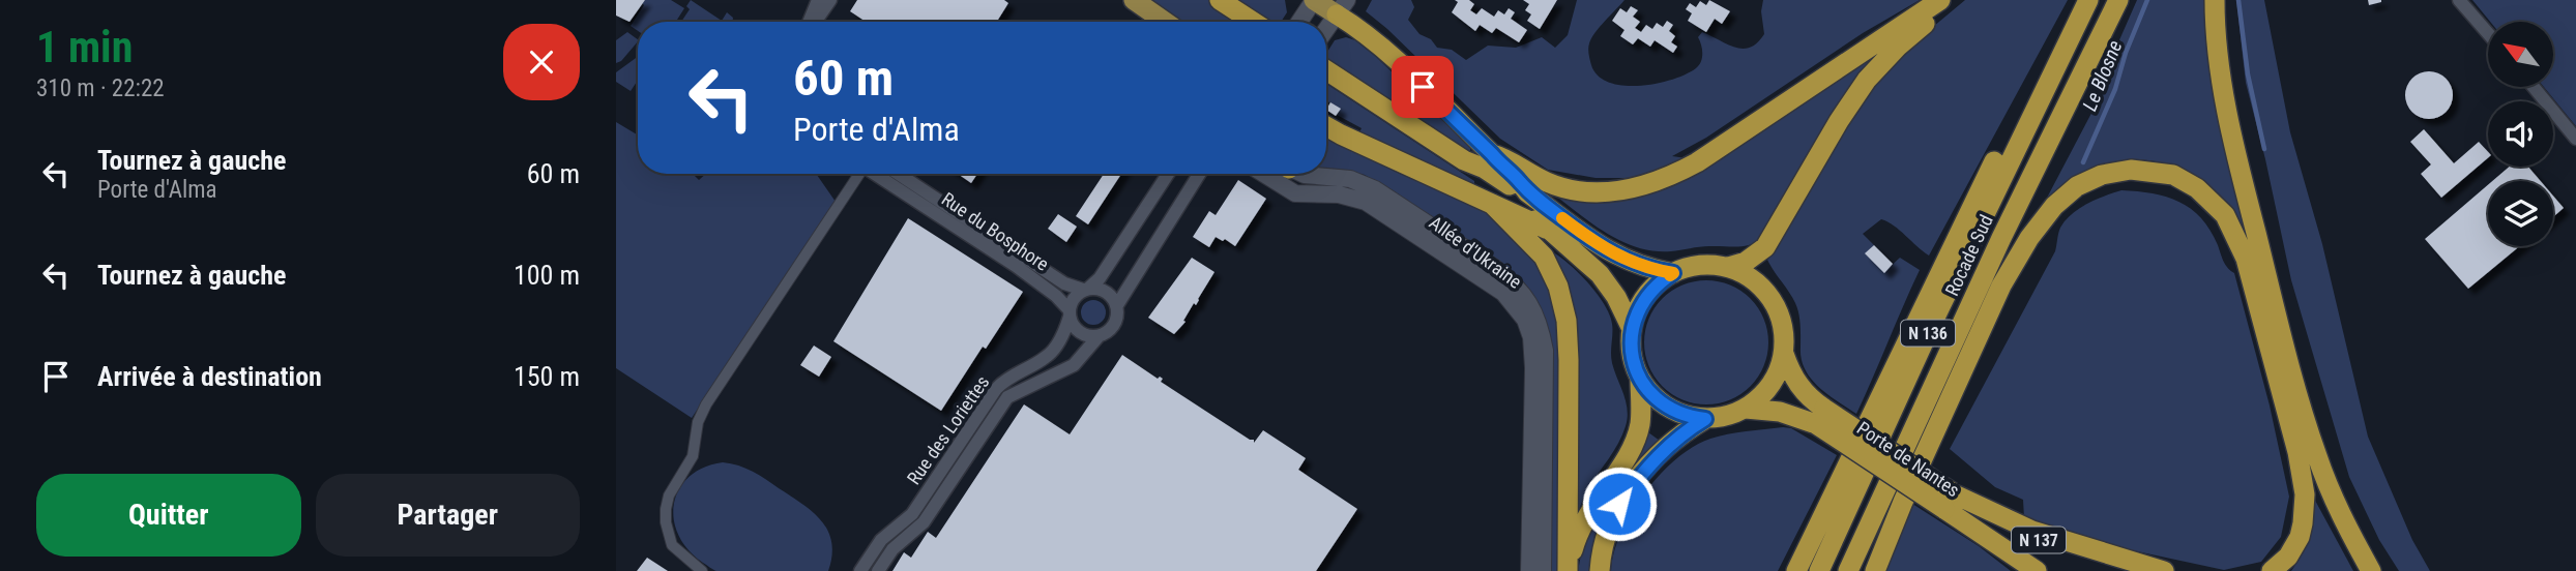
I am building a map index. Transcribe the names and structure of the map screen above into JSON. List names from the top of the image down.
{
  "streets": {
    "highway": [
      "Rocade Sud",
      "N 136",
      "Porte de Nantes",
      "N 137"
    ],
    "street": ["Rue du Bosphore", "Allée d'Ukraine", "Rue des Loriettes"]
  },
  "crossings": [
    ["Rue du Bosphore", "Rue des Loriettes"],
    ["Porte de Nantes", "N 137"]
  ],
  "water": ["Le Blosne"],
  "north": "top left",
  "page": {
    "heading": ["1 min", "310 m · 22:22"],
    "turn": ["60 m", "Porte d'Alma"],
    "list": [
      {
        "name": "Tournez à gauche",
        "note": "Porte d'Alma",
        "value": "60 m"
      },
      {
        "name": "Tournez à gauche",
        "value": "100 m"
      },
      {
        "name": "Arrivée à destination",
        "value": "150 m"
      }
    ],
    "buttons": ["Quitter", "Partager"]
  }
}
